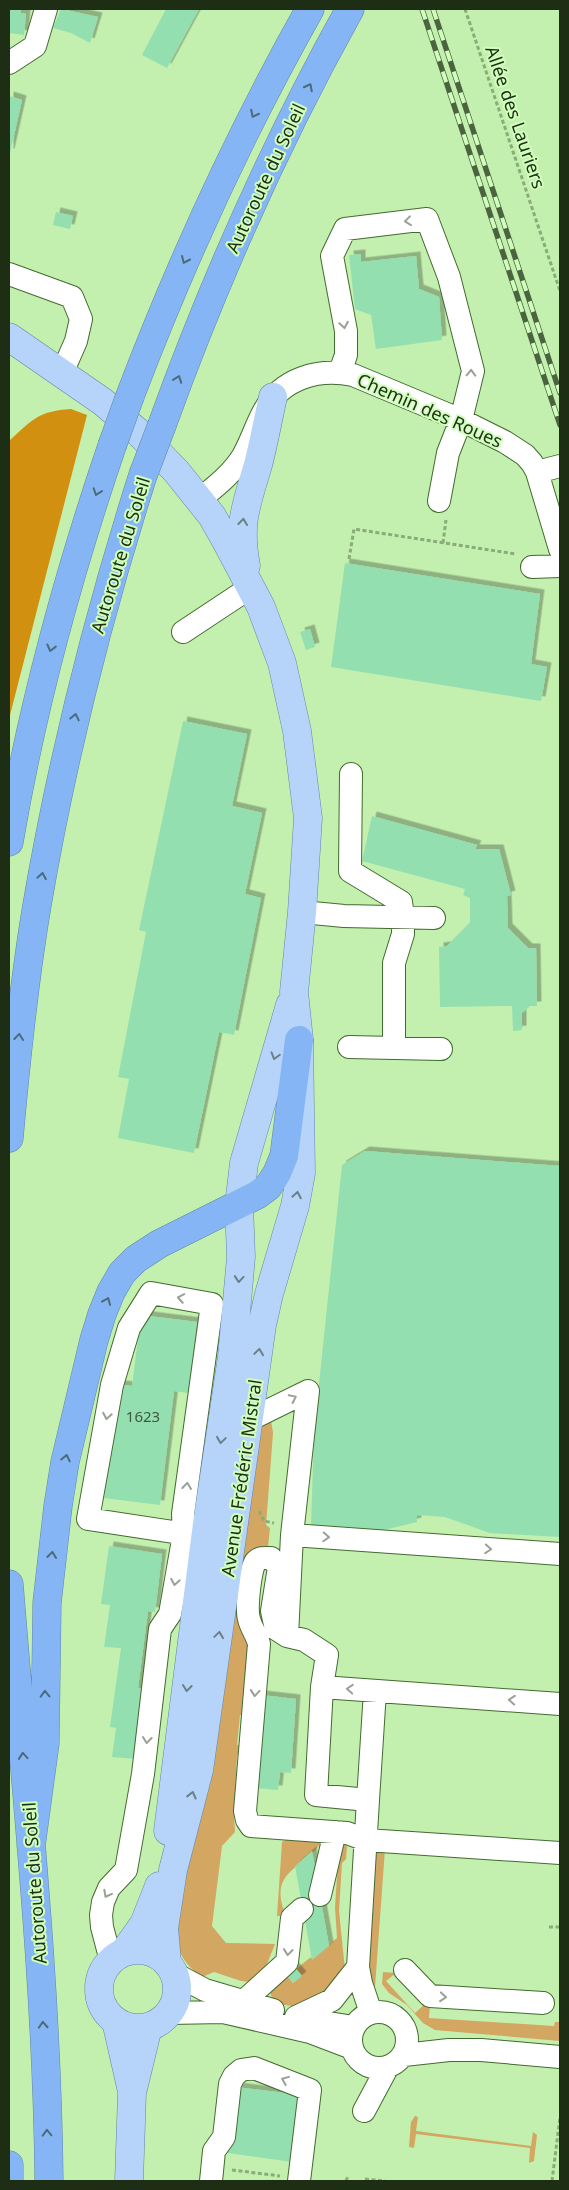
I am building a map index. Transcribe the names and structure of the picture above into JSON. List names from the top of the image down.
{
  "streets": {
    "highway": ["Autoroute du Soleil"],
    "main road": ["Avenue Frédéric Mistral"],
    "street": ["Chemin des Roues"],
    "path": ["Allée des Lauriers"]
  },
  "crossings": [
    ["Chemin des Roues", "Avenue Frédéric Mistral"]
  ],
  "house_numbers": ["1623"]
}
